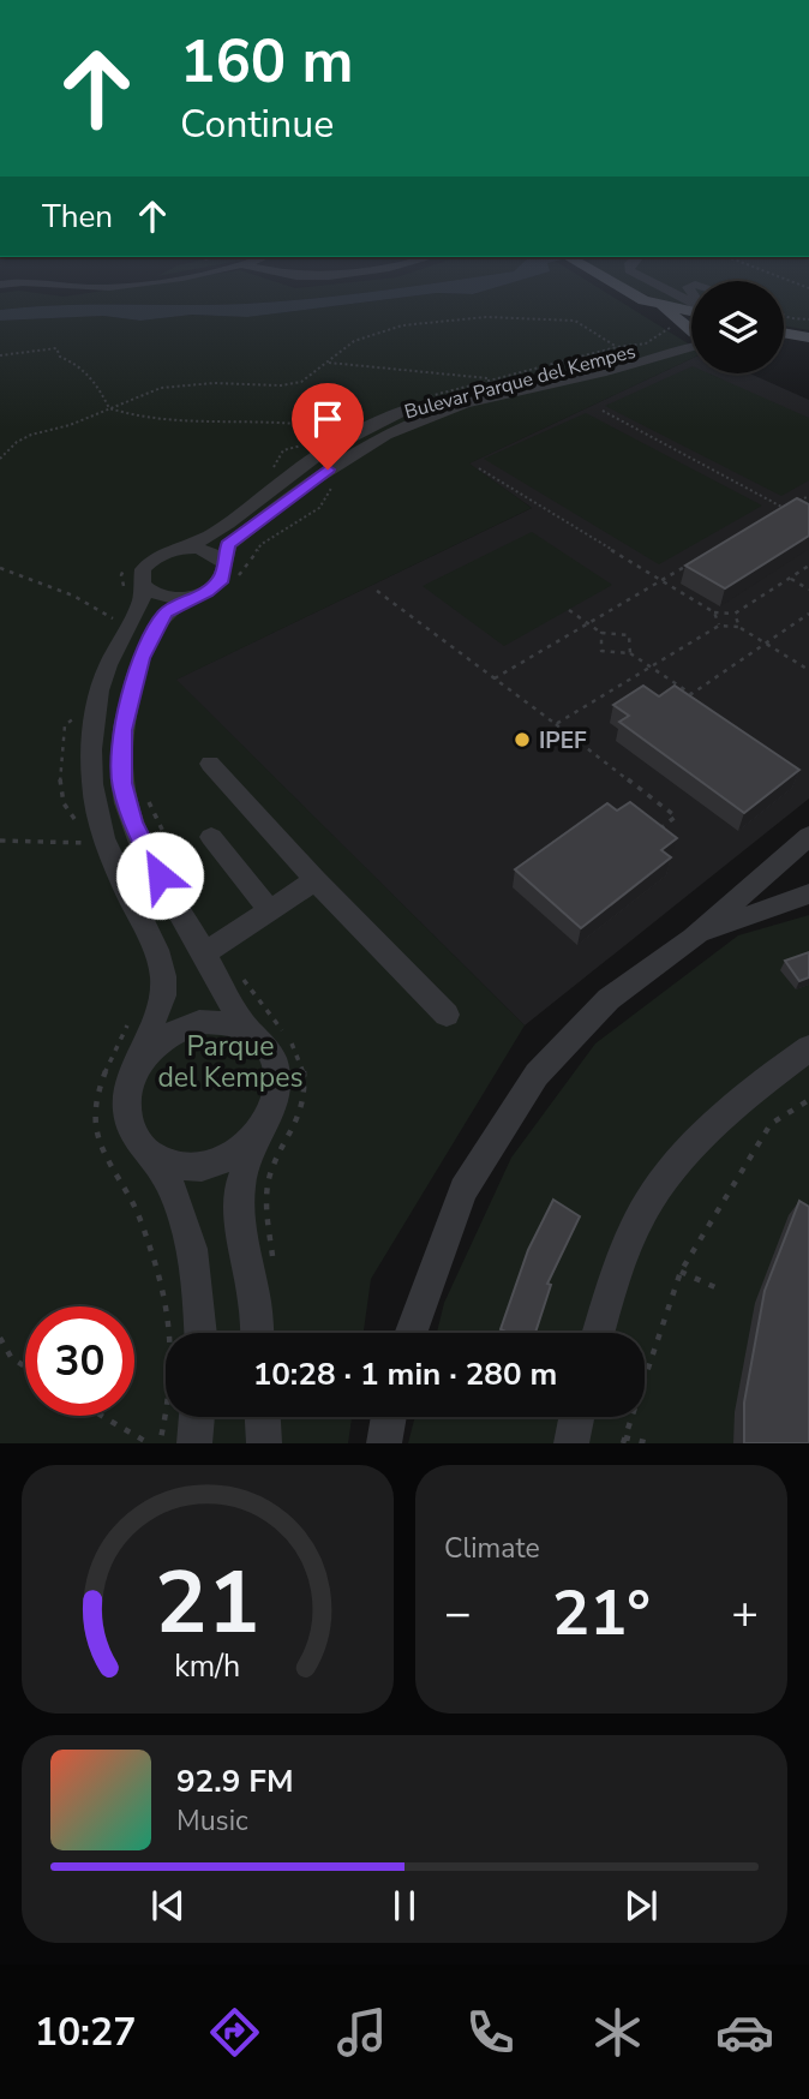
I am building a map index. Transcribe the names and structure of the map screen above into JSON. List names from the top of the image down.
{
  "streets": {
    "street": ["Bulevar Parque del Kempes"]
  },
  "parks": ["Parque del Kempes"],
  "places": ["IPEF"],
  "page": {
    "turn": ["160 m", "Continue"],
    "then": "Then",
    "limit": "30",
    "trip": "10:28 · 1 min · 280 m",
    "tile": "Climate",
    "heat": ["−", "21°", "+"],
    "song": ["92.9 FM", "Music"],
    "tabs": "10:27",
    "gauge": ["21", "km/h"]
  }
}
